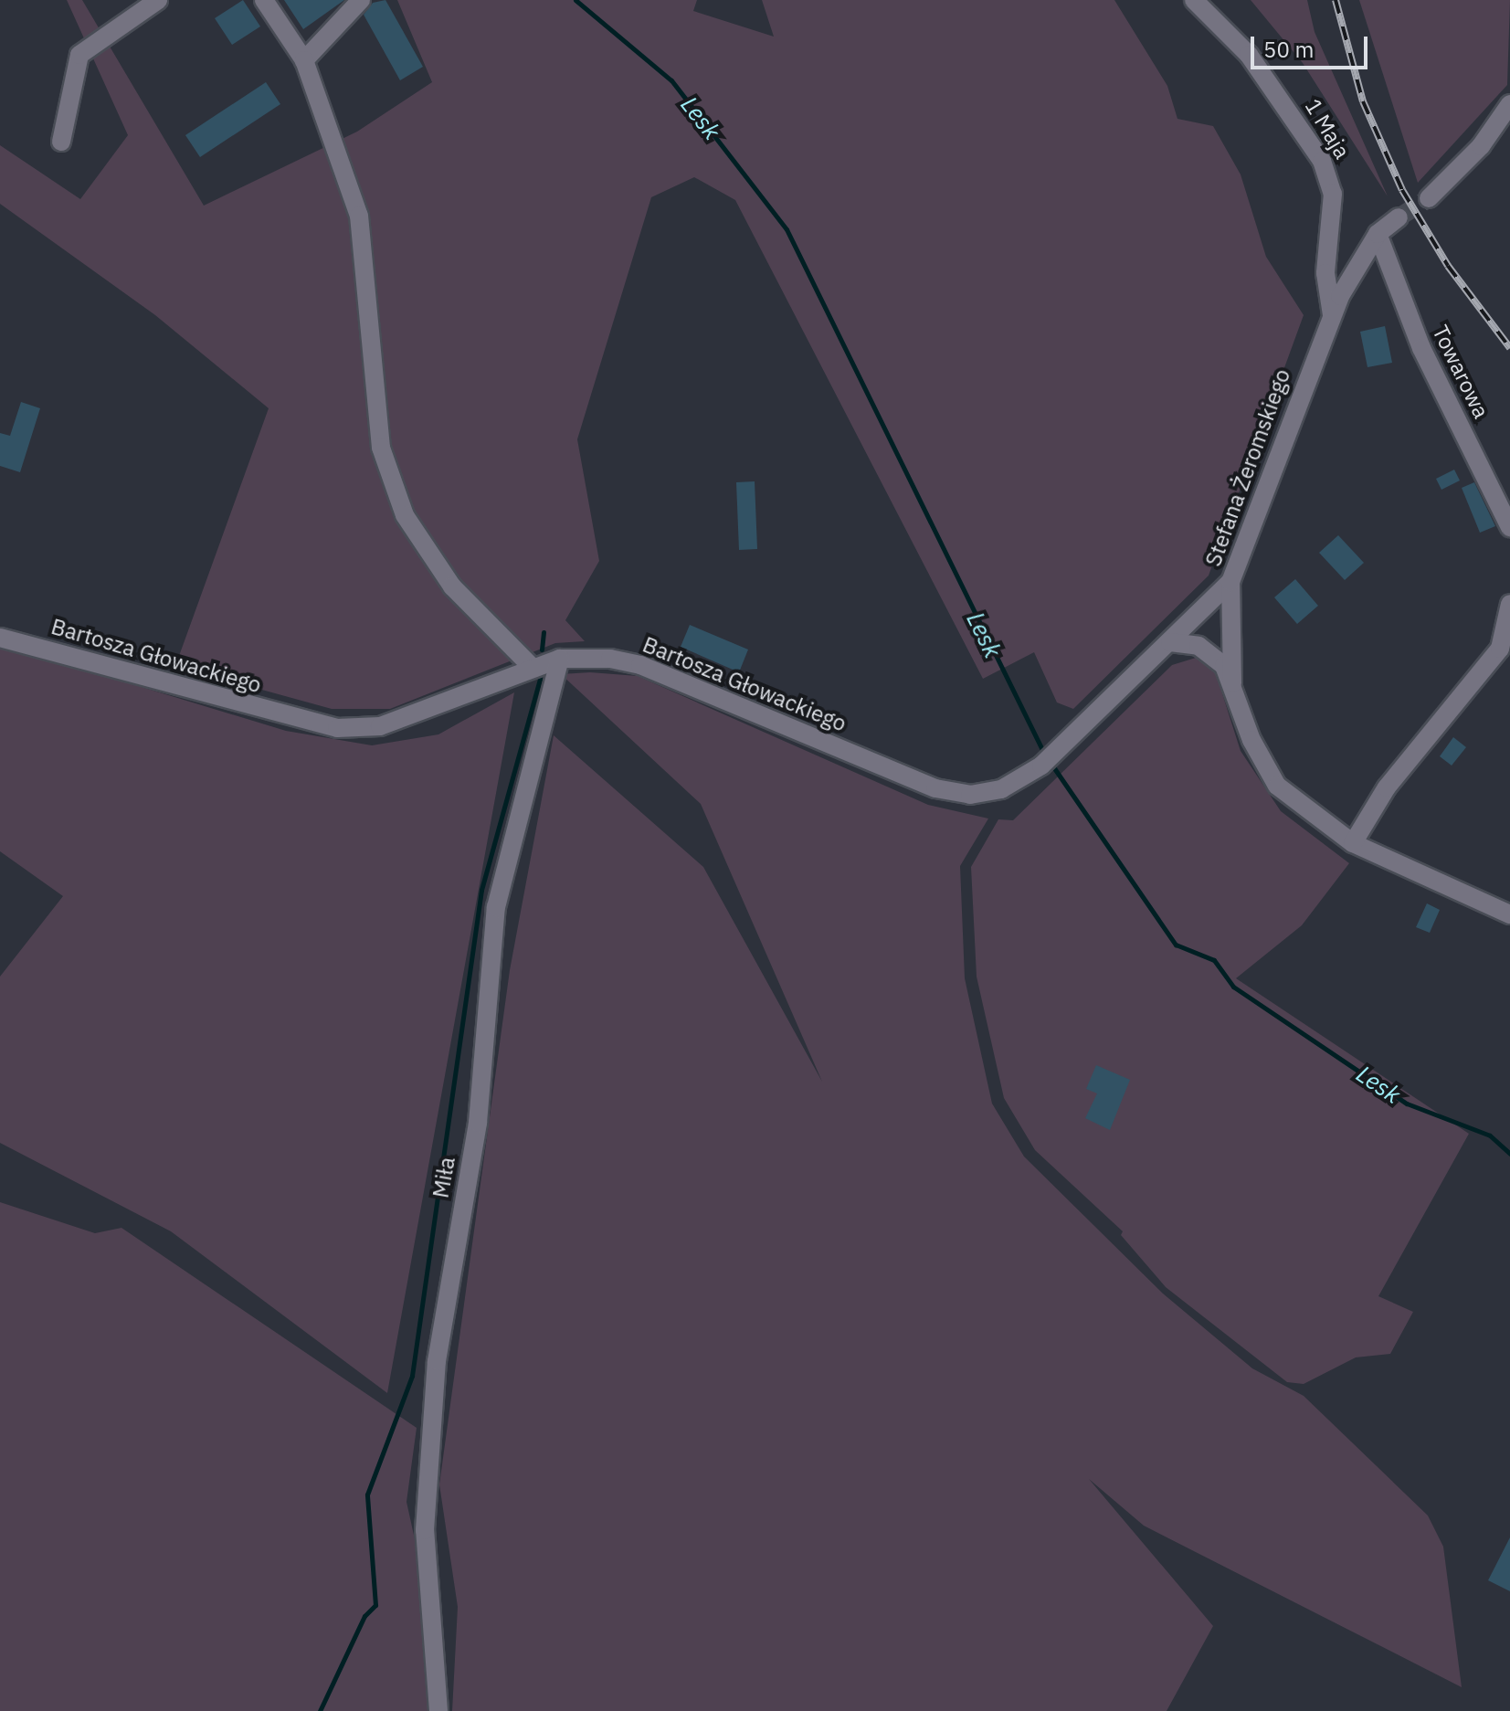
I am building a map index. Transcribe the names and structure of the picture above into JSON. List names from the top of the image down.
{
  "streets": {
    "street": [
      "1 Maja",
      "Towarowa",
      "Stefana Żeromskiego",
      "Bartosza Głowackiego",
      "Miła"
    ]
  },
  "crossings": [
    ["1 Maja", "Stefana Żeromskiego"],
    ["Towarowa", "Stefana Żeromskiego"],
    ["Stefana Żeromskiego", "Bartosza Głowackiego"],
    ["Bartosza Głowackiego", "Miła"]
  ],
  "water": ["Lesk"],
  "scale_bar": "50 m"
}
